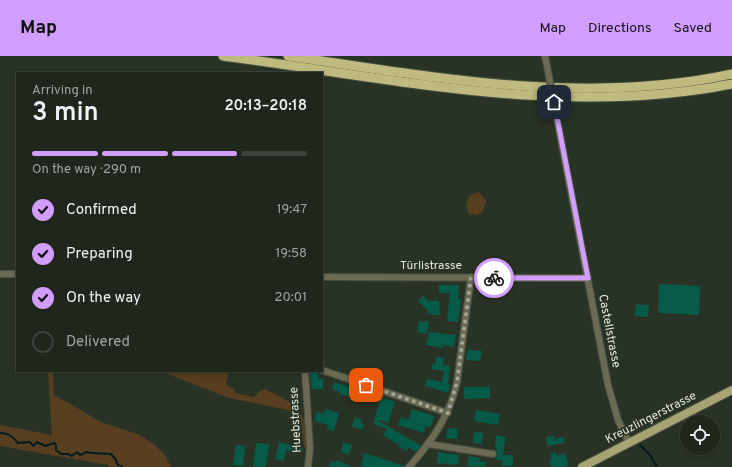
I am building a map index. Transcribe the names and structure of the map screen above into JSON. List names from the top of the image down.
{
  "streets": {
    "main road": ["Kreuzlingerstrasse"],
    "street": ["Türlistrasse", "Castellstrasse", "Huebstrasse"]
  },
  "crossings": [
    ["Türlistrasse", "Castellstrasse"],
    ["Castellstrasse", "Kreuzlingerstrasse"]
  ],
  "page": {
    "header": "Map",
    "nav": ["Map", "Directions", "Saved"],
    "heading": ["3 min", "Arriving in", "20:13–20:18"],
    "bar": "On the way · 290 m",
    "list": [
      ["Confirmed", "19:47"],
      ["Preparing", "19:58"],
      ["On the way", "20:01"],
      "Delivered"
    ]
  }
}
